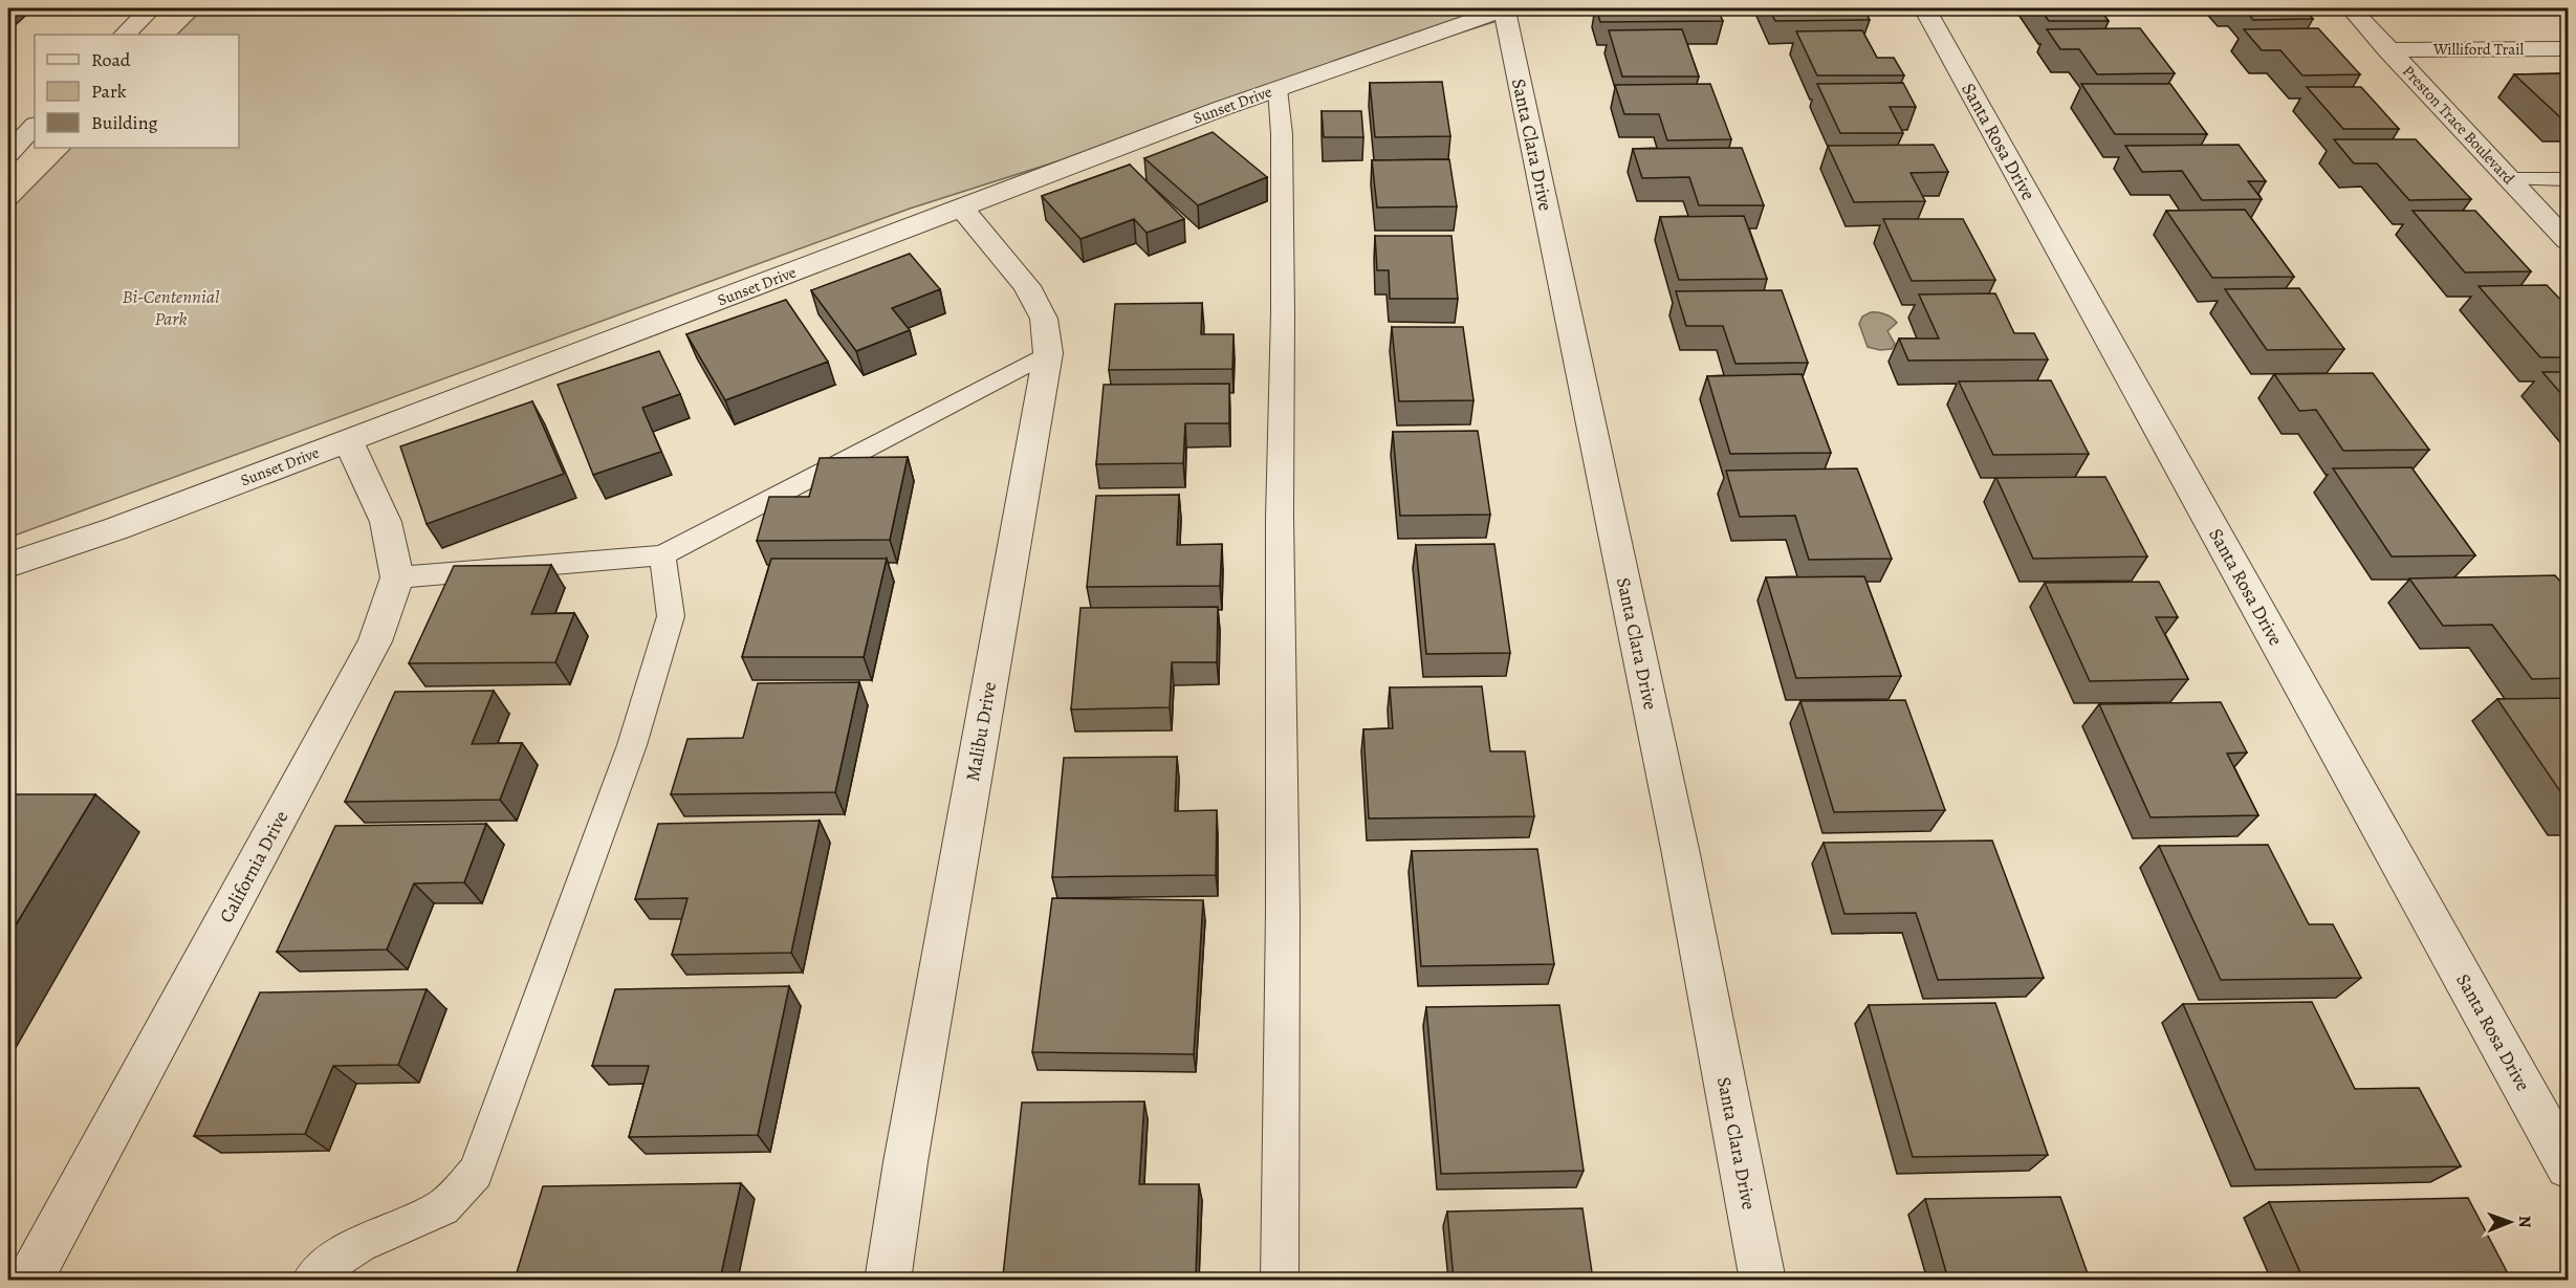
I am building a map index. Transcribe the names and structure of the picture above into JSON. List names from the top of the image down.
{
  "streets": {
    "street": [
      "Williford Trail",
      "Sunset Drive",
      "Preston Trace Boulevard",
      "Santa Rosa Drive",
      "Santa Clara Drive",
      "Malibu Drive",
      "California Drive"
    ]
  },
  "crossings": [
    ["Williford Trail", "Preston Trace Boulevard"],
    ["Sunset Drive", "Santa Clara Drive"],
    ["Sunset Drive", "Malibu Drive"]
  ],
  "parks": ["Bi-Centennial Park"],
  "legend": ["Road", "Park", "Building"],
  "north": "right"
}
